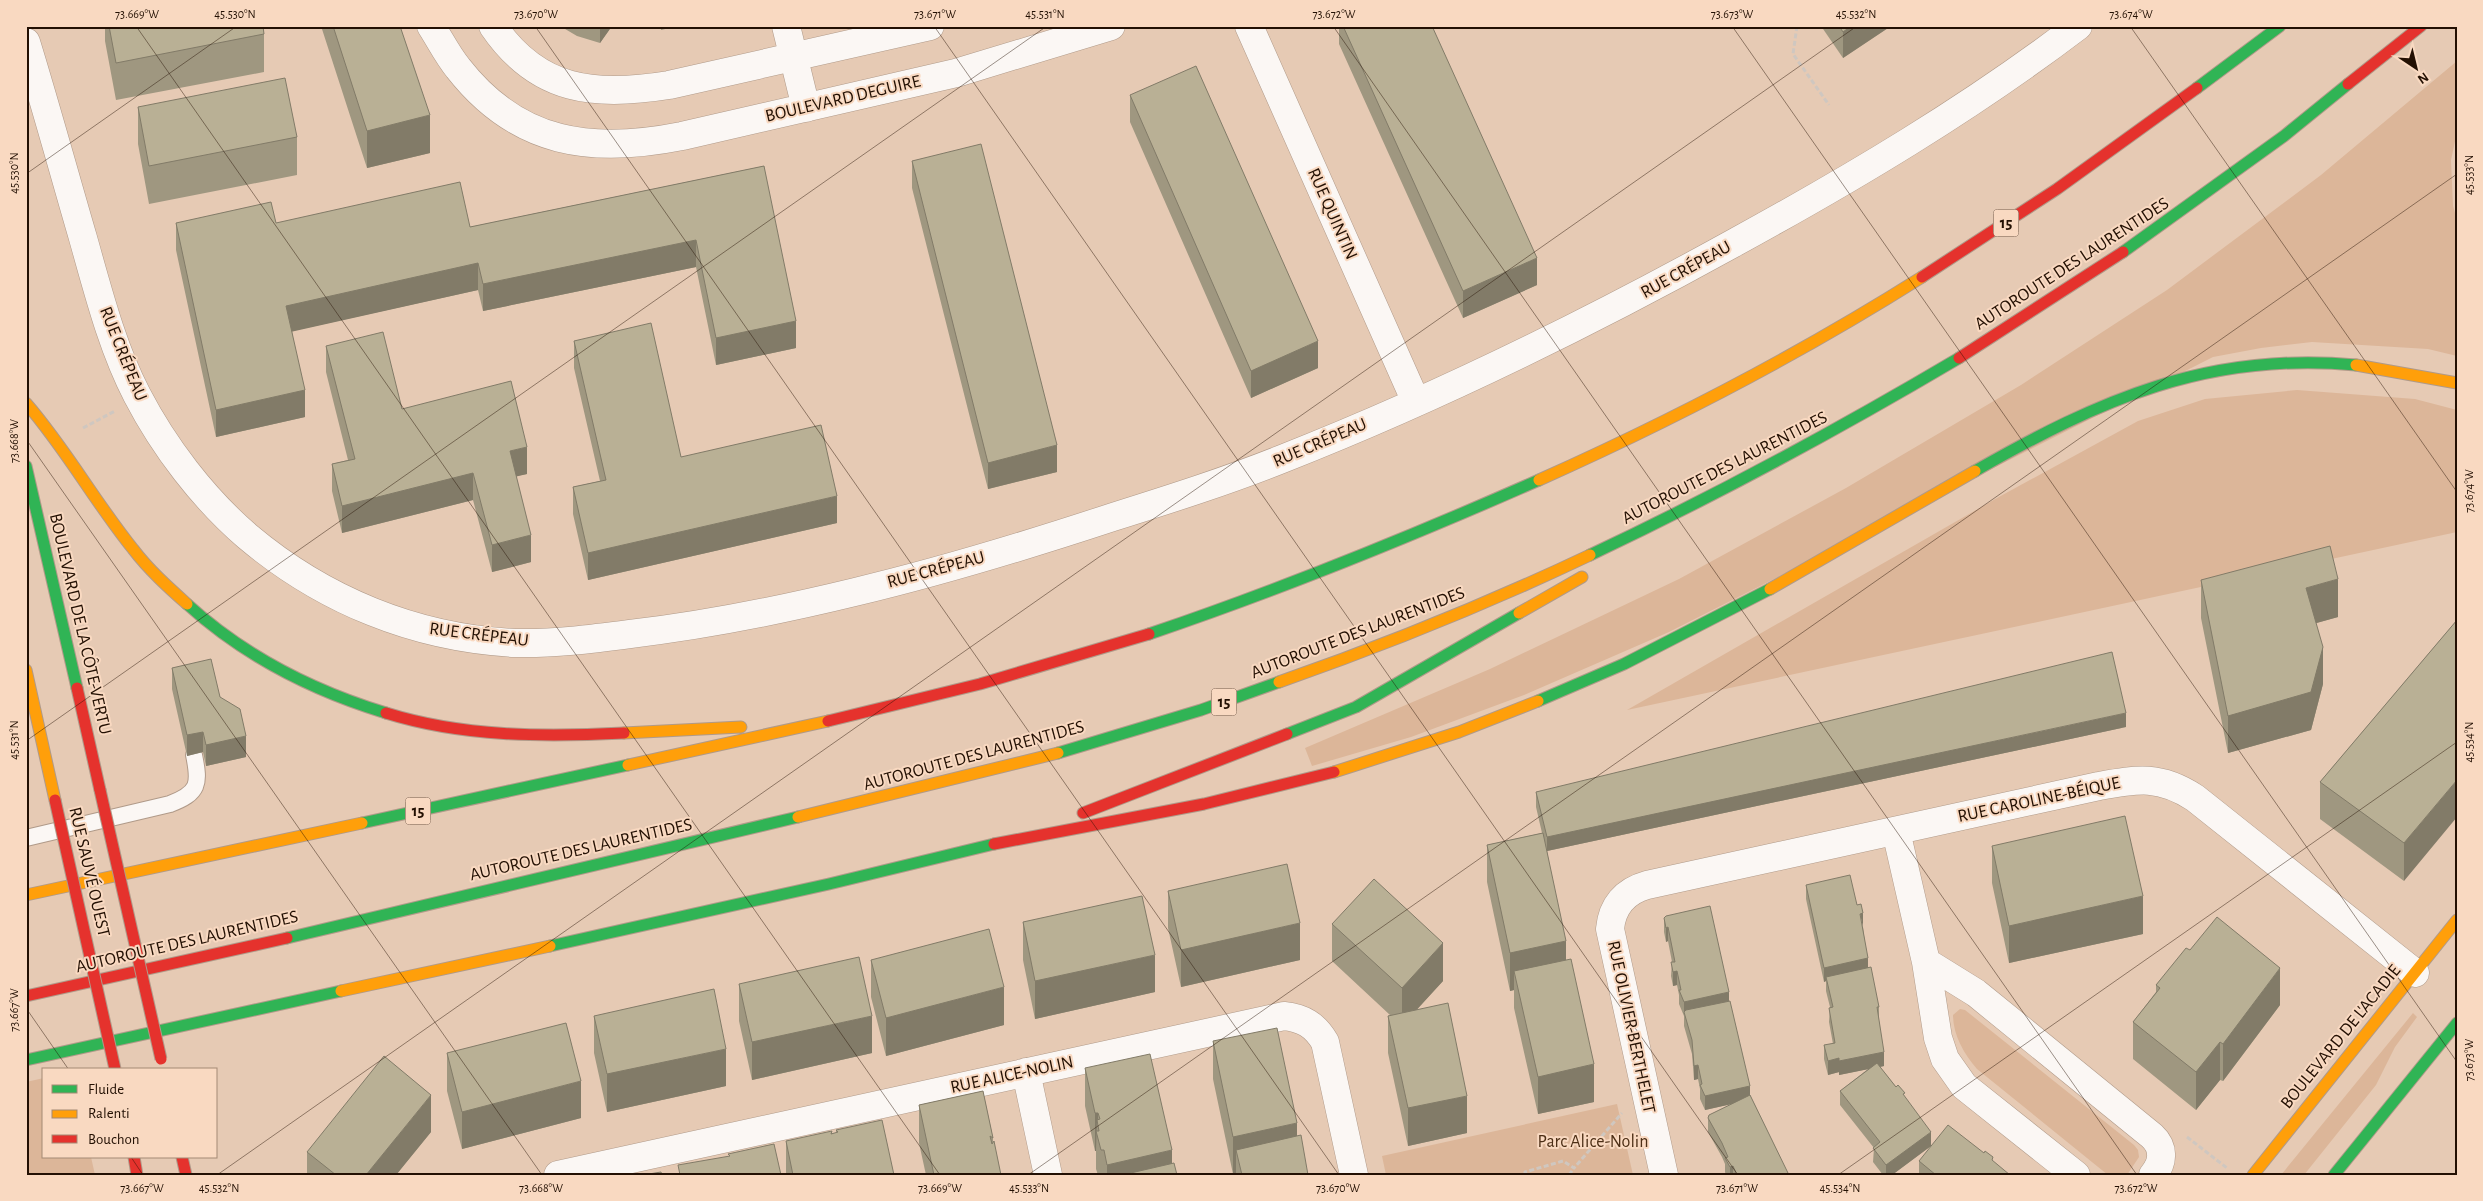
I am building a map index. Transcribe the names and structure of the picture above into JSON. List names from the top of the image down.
{
  "streets": {
    "main road": [
      "15",
      "AUTOROUTE DES LAURENTIDES",
      "BOULEVARD DE LA CÔTE-VERTU",
      "RUE SAUVÉ OUEST",
      "BOULEVARD DE L'ACADIE"
    ],
    "street": [
      "BOULEVARD DEGUIRE",
      "RUE QUINTIN",
      "RUE CRÉPEAU",
      "RUE CAROLINE-BÉIQUE",
      "RUE OLIVIER-BERTHELET",
      "RUE ALICE-NOLIN"
    ]
  },
  "crossings": [
    ["RUE QUINTIN", "RUE CRÉPEAU"],
    ["BOULEVARD DE LA CÔTE-VERTU", "RUE SAUVÉ OUEST"],
    ["RUE CAROLINE-BÉIQUE", "RUE OLIVIER-BERTHELET"],
    ["RUE CAROLINE-BÉIQUE", "BOULEVARD DE L'ACADIE"]
  ],
  "parks": ["Parc Alice-Nolin"],
  "legend": ["Fluide", "Ralenti", "Bouchon"],
  "north": "bottom right",
  "coordinates": [
    "73.669°W",
    "45.530°N",
    "73.670°W",
    "73.671°W",
    "45.531°N",
    "73.672°W",
    "73.673°W",
    "45.532°N",
    "73.674°W",
    "45.533°N",
    "73.668°W",
    "45.534°N",
    "73.667°W"
  ]
}
